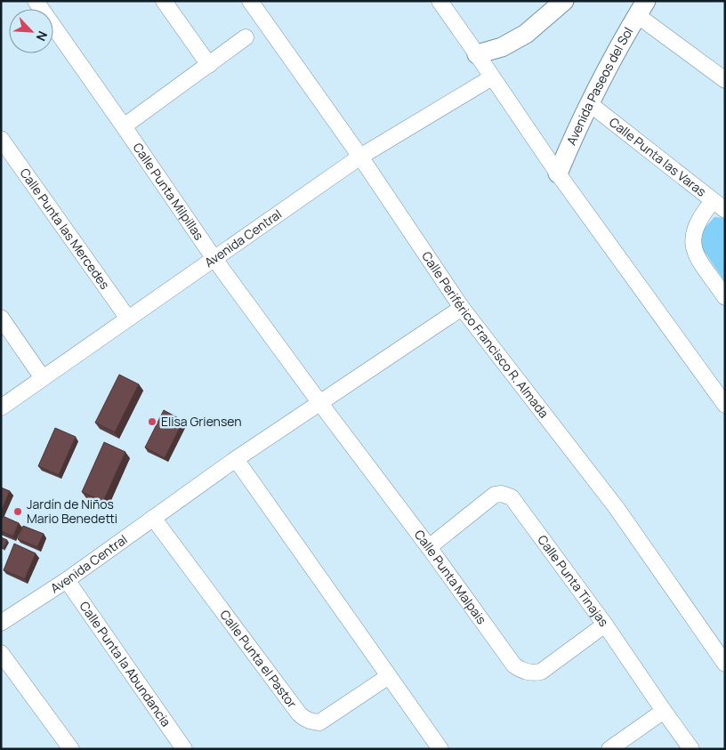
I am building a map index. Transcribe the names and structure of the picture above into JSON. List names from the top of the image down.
{
  "streets": {
    "street": [
      "Avenida Paseos del Sol",
      "Calle Punta las Varas",
      "Calle Punta Milpillas",
      "Calle Punta las Mercedes",
      "Avenida Central",
      "Calle Periférico Francisco R. Almada",
      "Calle Punta Malpais",
      "Calle Punta Tinajas",
      "Calle Punta el Pastor",
      "Calle Punta la Abundancia"
    ]
  },
  "crossings": [
    ["Avenida Paseos del Sol", "Calle Punta las Varas"],
    ["Calle Punta Milpillas", "Avenida Central"],
    ["Calle Punta Milpillas", "Calle Punta Malpais"],
    ["Calle Punta las Mercedes", "Avenida Central"],
    ["Avenida Central", "Calle Periférico Francisco R. Almada"],
    ["Avenida Central", "Calle Punta Malpais"],
    ["Avenida Central", "Calle Punta el Pastor"],
    ["Avenida Central", "Calle Punta la Abundancia"],
    ["Calle Punta Malpais", "Calle Punta Tinajas"]
  ],
  "places": ["Elisa Griensen", "Jardín de Niños Mario Benedetti"],
  "north": "bottom right"
}
